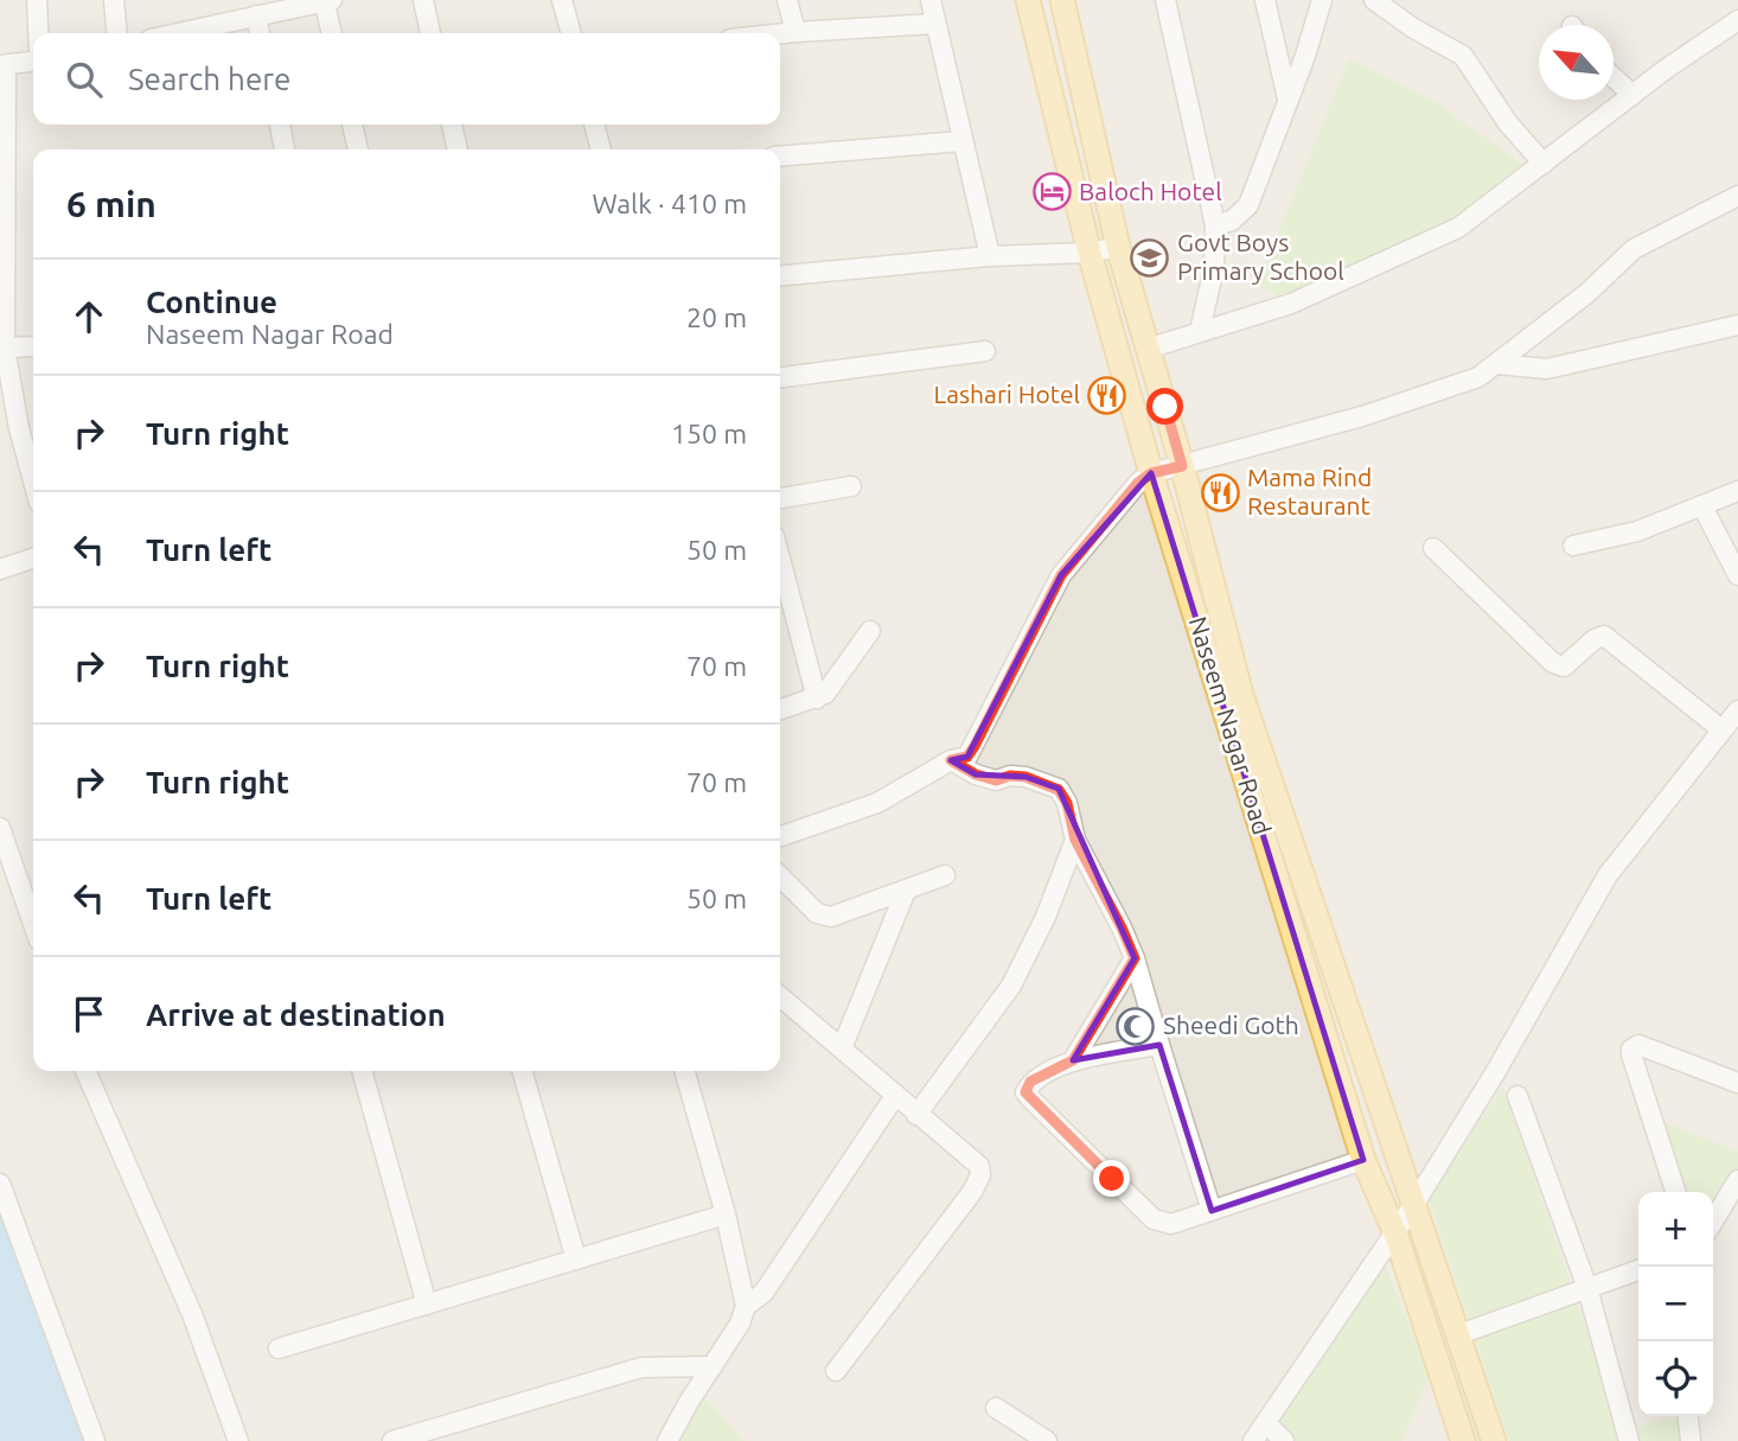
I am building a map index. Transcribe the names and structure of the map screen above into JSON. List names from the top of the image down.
{
  "streets": {
    "main road": ["Naseem Nagar Road"]
  },
  "places": {
    "hotel": ["Baloch Hotel"],
    "school or university": ["Govt Boys Primary School"],
    "restaurant": ["Lashari Hotel", "Mama Rind Restaurant"],
    "mosque": ["Sheedi Goth"]
  },
  "north": "top left",
  "page": {
    "search": "Search here",
    "heading": ["6 min", "Walk · 410 m"],
    "list": [
      ["Continue", "Naseem Nagar Road", "20 m"],
      ["Turn right", "150 m"],
      ["Turn left", "50 m"],
      ["Turn right", "70 m"],
      ["Turn right", "70 m"],
      ["Turn left", "50 m"],
      "Arrive at destination"
    ],
    "map_buttons": ["+", "−"]
  }
}
